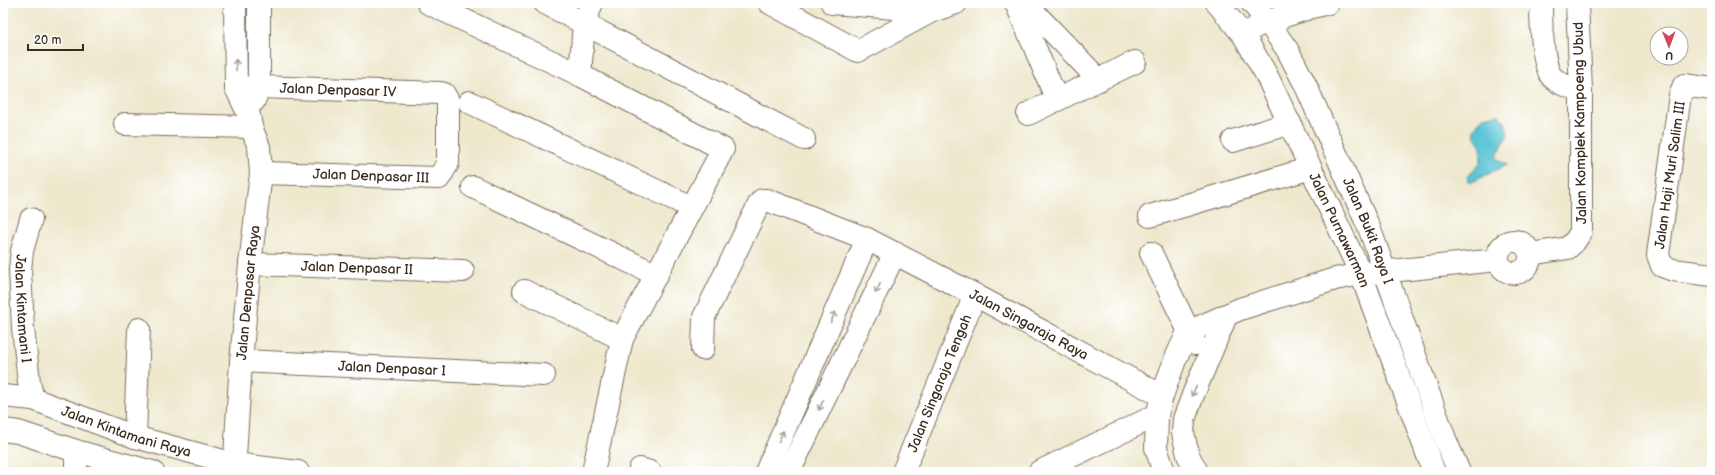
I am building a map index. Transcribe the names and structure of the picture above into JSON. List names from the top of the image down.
{
  "streets": {
    "street": [
      "Jalan Denpasar IV",
      "Jalan Komplek Kampoeng Ubud",
      "Jalan Haji Muri Salim III",
      "Jalan Denpasar III",
      "Jalan Purnawarman",
      "Jalan Bukit Raya I",
      "Jalan Denpasar II",
      "Jalan Denpasar Raya",
      "Jalan Kintamani I",
      "Jalan Singaraja Raya",
      "Jalan Denpasar I",
      "Jalan Singaraja Tengah",
      "Jalan Kintamani Raya"
    ]
  },
  "crossings": [
    ["Jalan Denpasar IV", "Jalan Denpasar III"],
    ["Jalan Denpasar IV", "Jalan Denpasar Raya"],
    ["Jalan Komplek Kampoeng Ubud", "Jalan Bukit Raya I"],
    ["Jalan Denpasar III", "Jalan Denpasar Raya"],
    ["Jalan Purnawarman", "Jalan Bukit Raya I"],
    ["Jalan Denpasar II", "Jalan Denpasar Raya"],
    ["Jalan Denpasar Raya", "Jalan Denpasar I"],
    ["Jalan Denpasar Raya", "Jalan Kintamani Raya"],
    ["Jalan Kintamani I", "Jalan Kintamani Raya"],
    ["Jalan Singaraja Raya", "Jalan Singaraja Tengah"]
  ],
  "scale_bar": "20 m",
  "north": "bottom"
}
